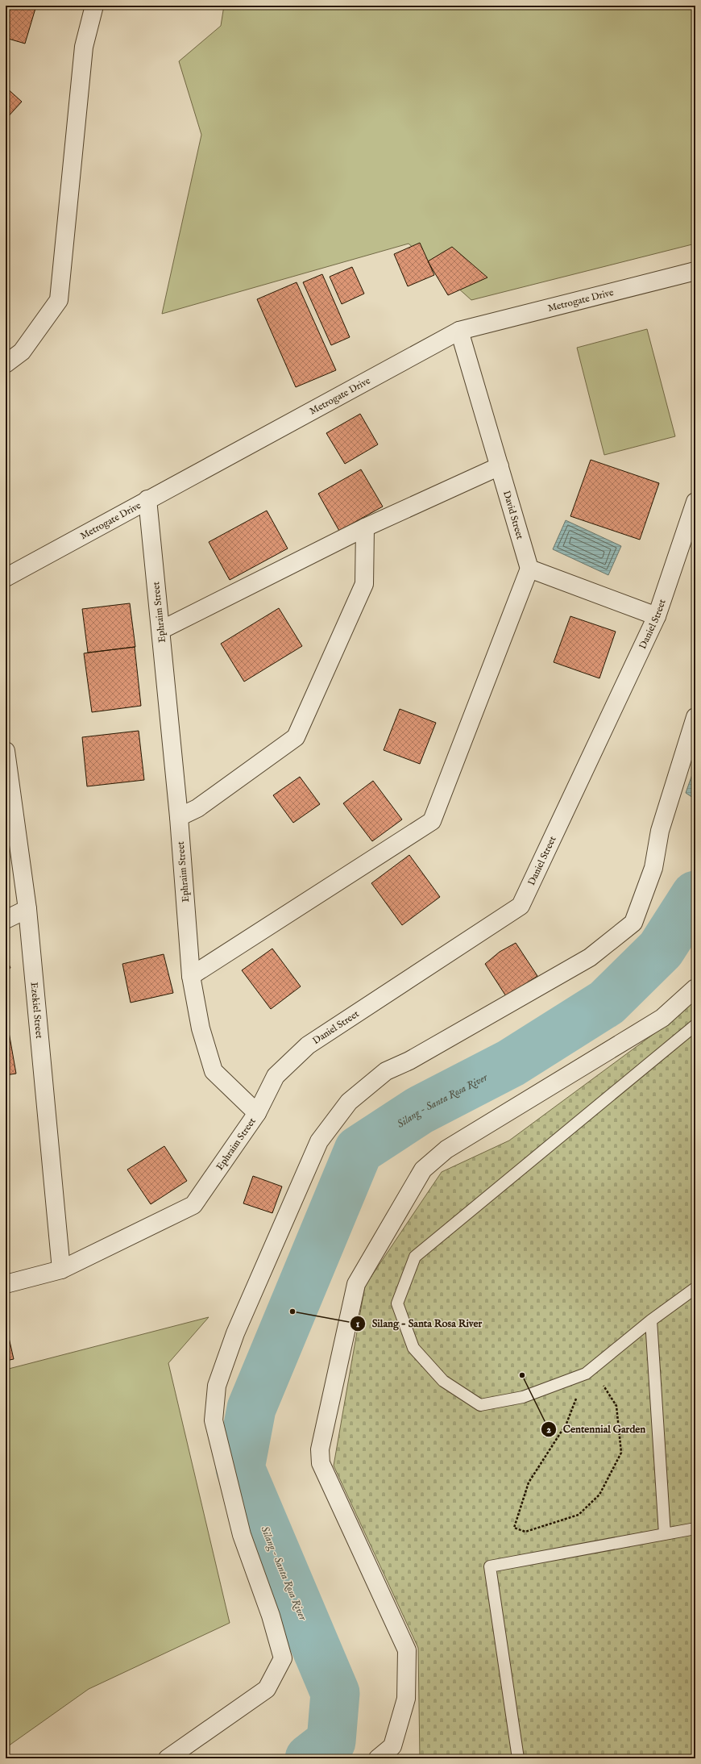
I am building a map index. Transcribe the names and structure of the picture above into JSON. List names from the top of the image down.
{
  "streets": {
    "street": [
      "Metrogate Drive",
      "David Street",
      "Ephraim Street",
      "Daniel Street",
      "Ezekiel Street"
    ]
  },
  "crossings": [
    ["Metrogate Drive", "David Street"],
    ["Metrogate Drive", "Ephraim Street"],
    ["Ephraim Street", "Daniel Street"],
    ["Ephraim Street", "Ezekiel Street"]
  ],
  "water": ["Silang - Santa Rosa River"],
  "places": ["Silang - Santa Rosa River", "Centennial Garden"]
}
